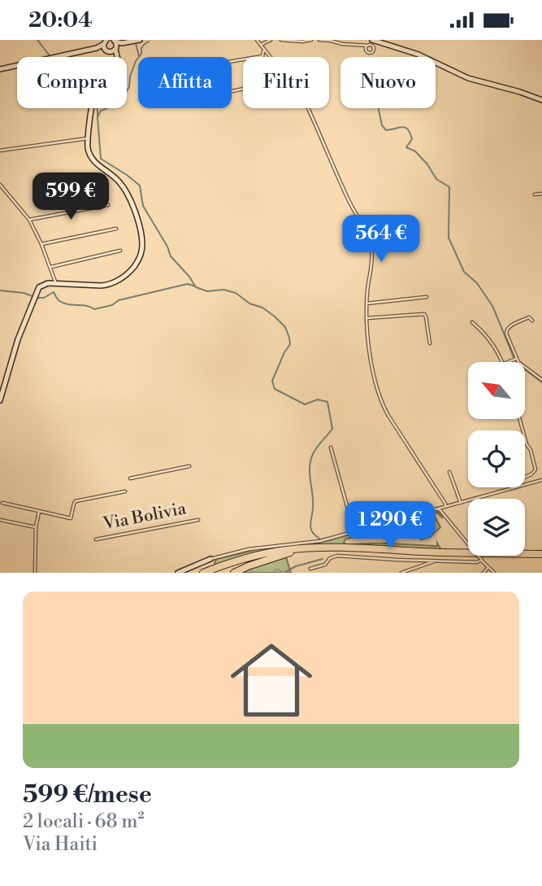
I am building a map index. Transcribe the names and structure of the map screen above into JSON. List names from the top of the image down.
{
  "streets": {
    "street": ["Via Bolivia"]
  },
  "north": "top left",
  "page": {
    "status": "20:04",
    "chip": [
      "Compra",
      "Affitta",
      "Filtri",
      "Nuovo"
    ],
    "price": ["599 €", "564 €", "1 290 €"],
    "list": [
      {
        "name": "599 €/mese",
        "note": "2 locali · 68 m² · Via Haiti"
      }
    ]
  }
}
